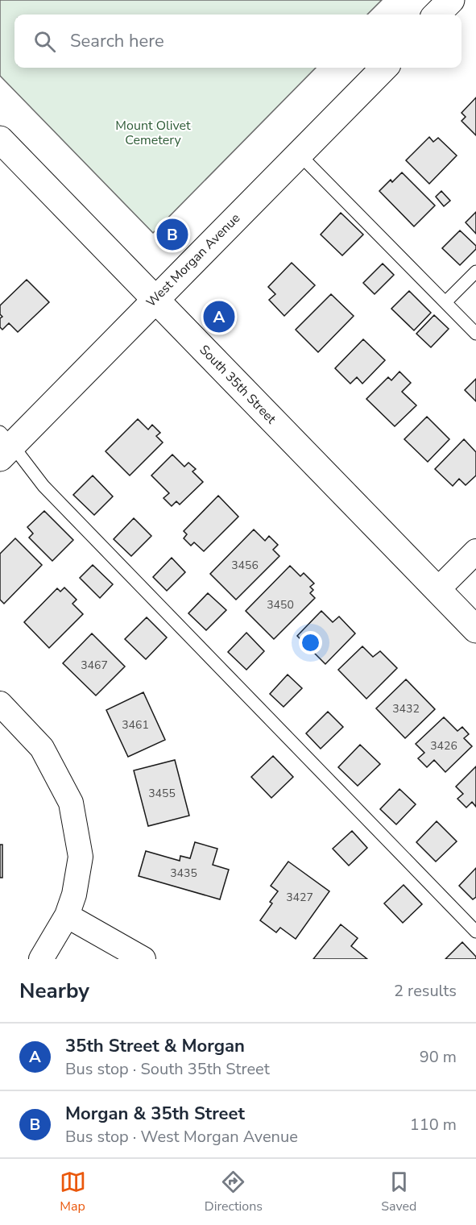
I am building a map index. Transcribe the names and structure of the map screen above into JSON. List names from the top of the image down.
{
  "streets": {
    "main road": ["West Morgan Avenue", "South 35th Street"]
  },
  "crossings": [
    ["West Morgan Avenue", "South 35th Street"]
  ],
  "parks": ["Mount Olivet Cemetery"],
  "house_numbers": [
    "3456",
    "3450",
    "3467",
    "3432",
    "3461",
    "3426",
    "3455",
    "3435",
    "3427"
  ],
  "page": {
    "search": "Search here",
    "pins": ["B", "A"],
    "heading": ["Nearby", "2 results"],
    "list": [
      {
        "mark": "A",
        "name": "35th Street & Morgan",
        "note": "Bus stop · South 35th Street",
        "value": "90 m"
      },
      {
        "mark": "B",
        "name": "Morgan & 35th Street",
        "note": "Bus stop · West Morgan Avenue",
        "value": "110 m"
      }
    ],
    "nav": ["Map", "Directions", "Saved"]
  }
}
